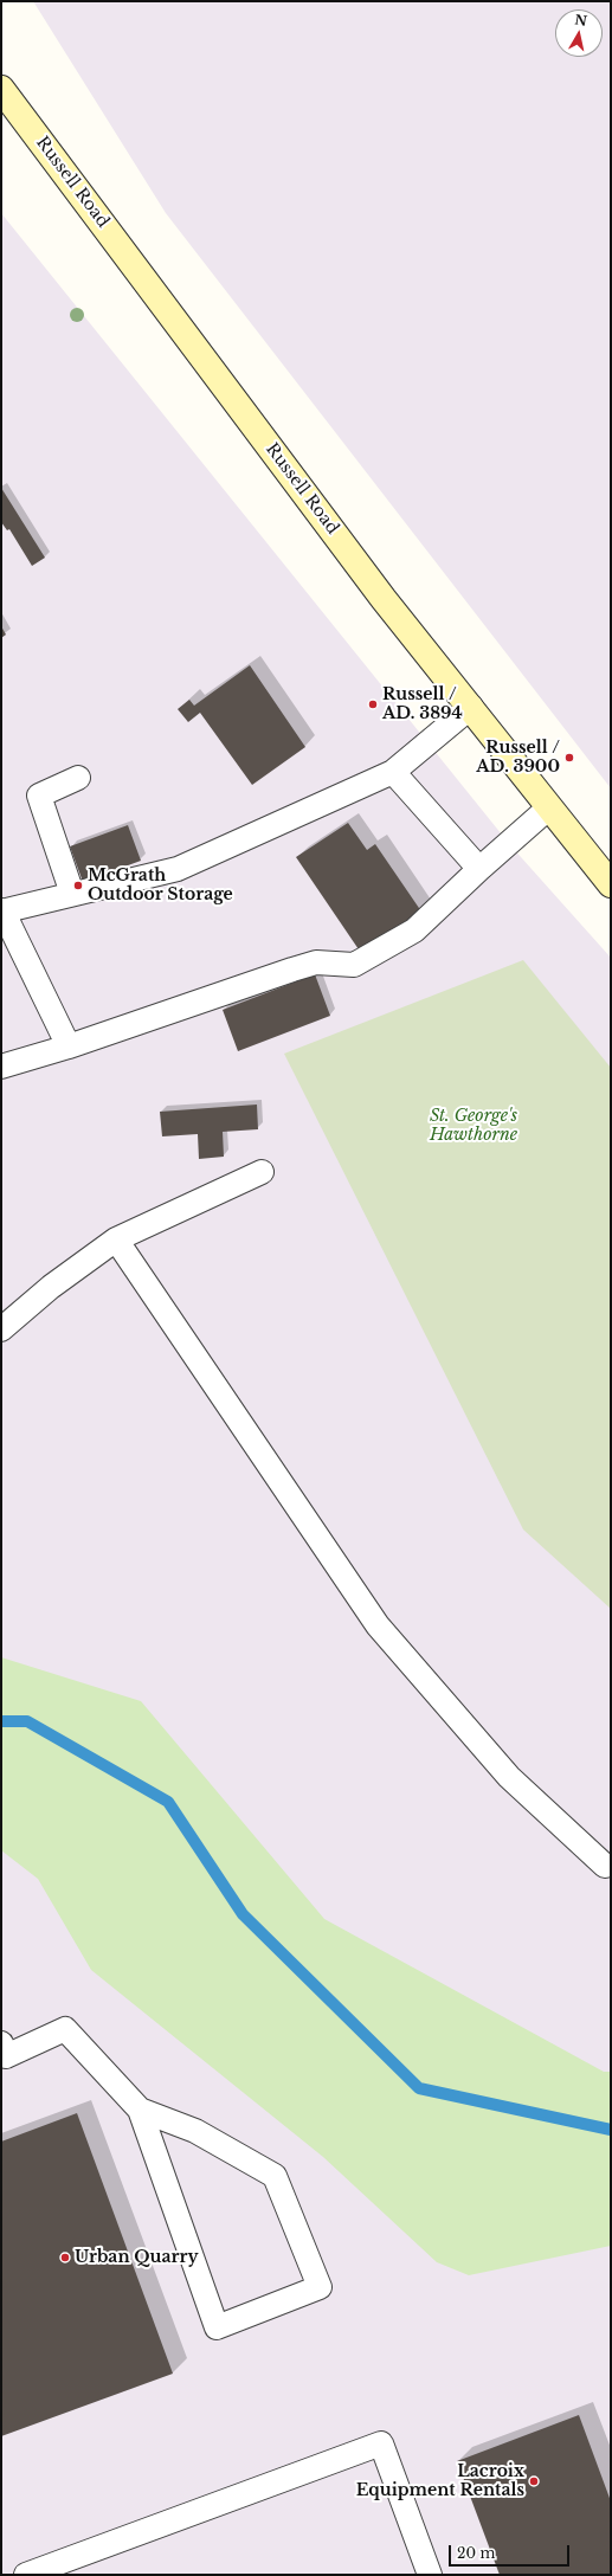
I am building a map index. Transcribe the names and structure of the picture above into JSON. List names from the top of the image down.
{
  "streets": {
    "main road": ["Russell Road"]
  },
  "parks": ["St. George's Hawthorne"],
  "places": [
    "Russell / AD. 3894",
    "Russell / AD. 3900",
    "McGrath Outdoor Storage",
    "Urban Quarry",
    "Lacroix Equipment Rentals"
  ],
  "scale_bar": "20 m",
  "north": "top"
}
